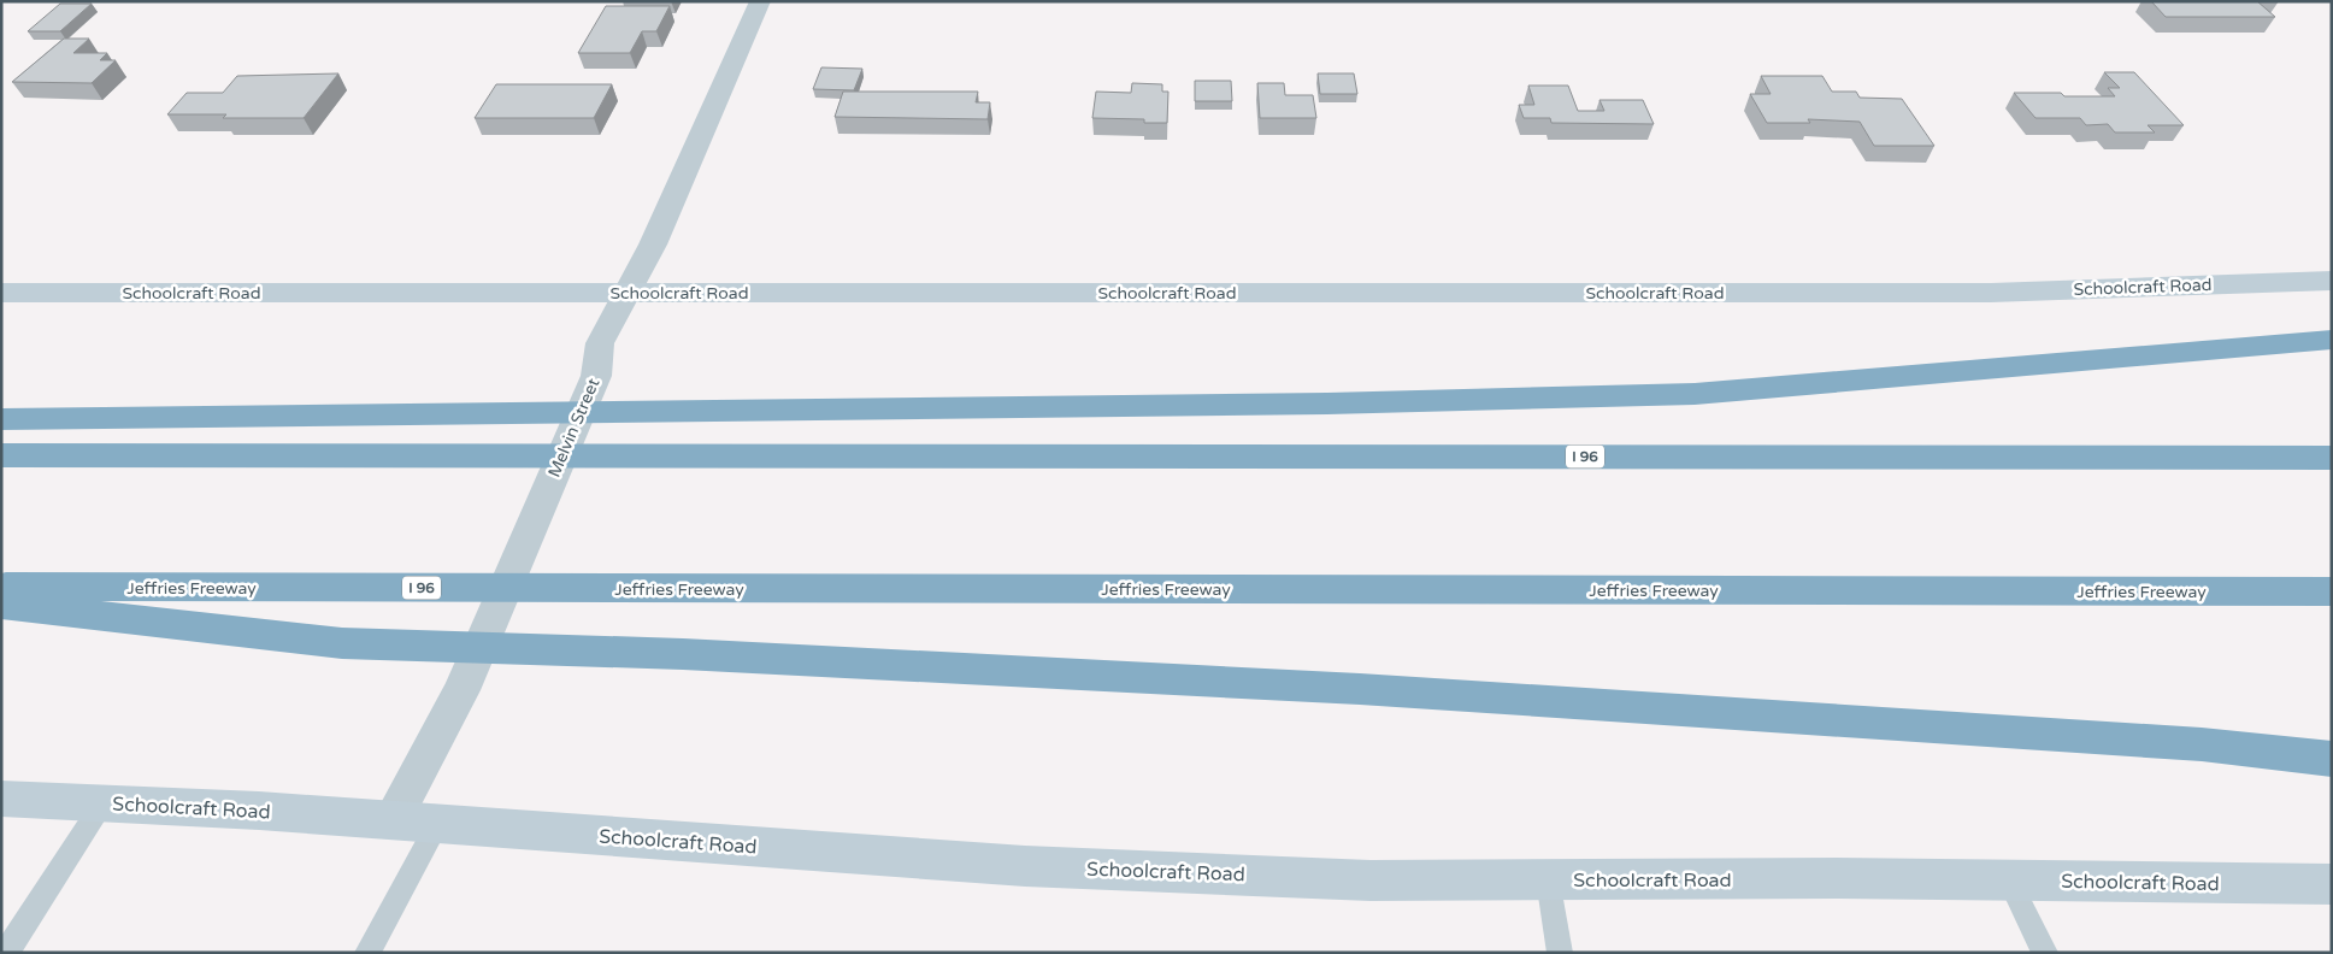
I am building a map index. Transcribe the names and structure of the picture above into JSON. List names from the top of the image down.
{
  "streets": {
    "highway": ["I 96", "Jeffries Freeway"],
    "main road": ["Schoolcraft Road"],
    "street": ["Melvin Street"]
  },
  "crossings": [
    ["Schoolcraft Road", "Melvin Street"]
  ]
}
